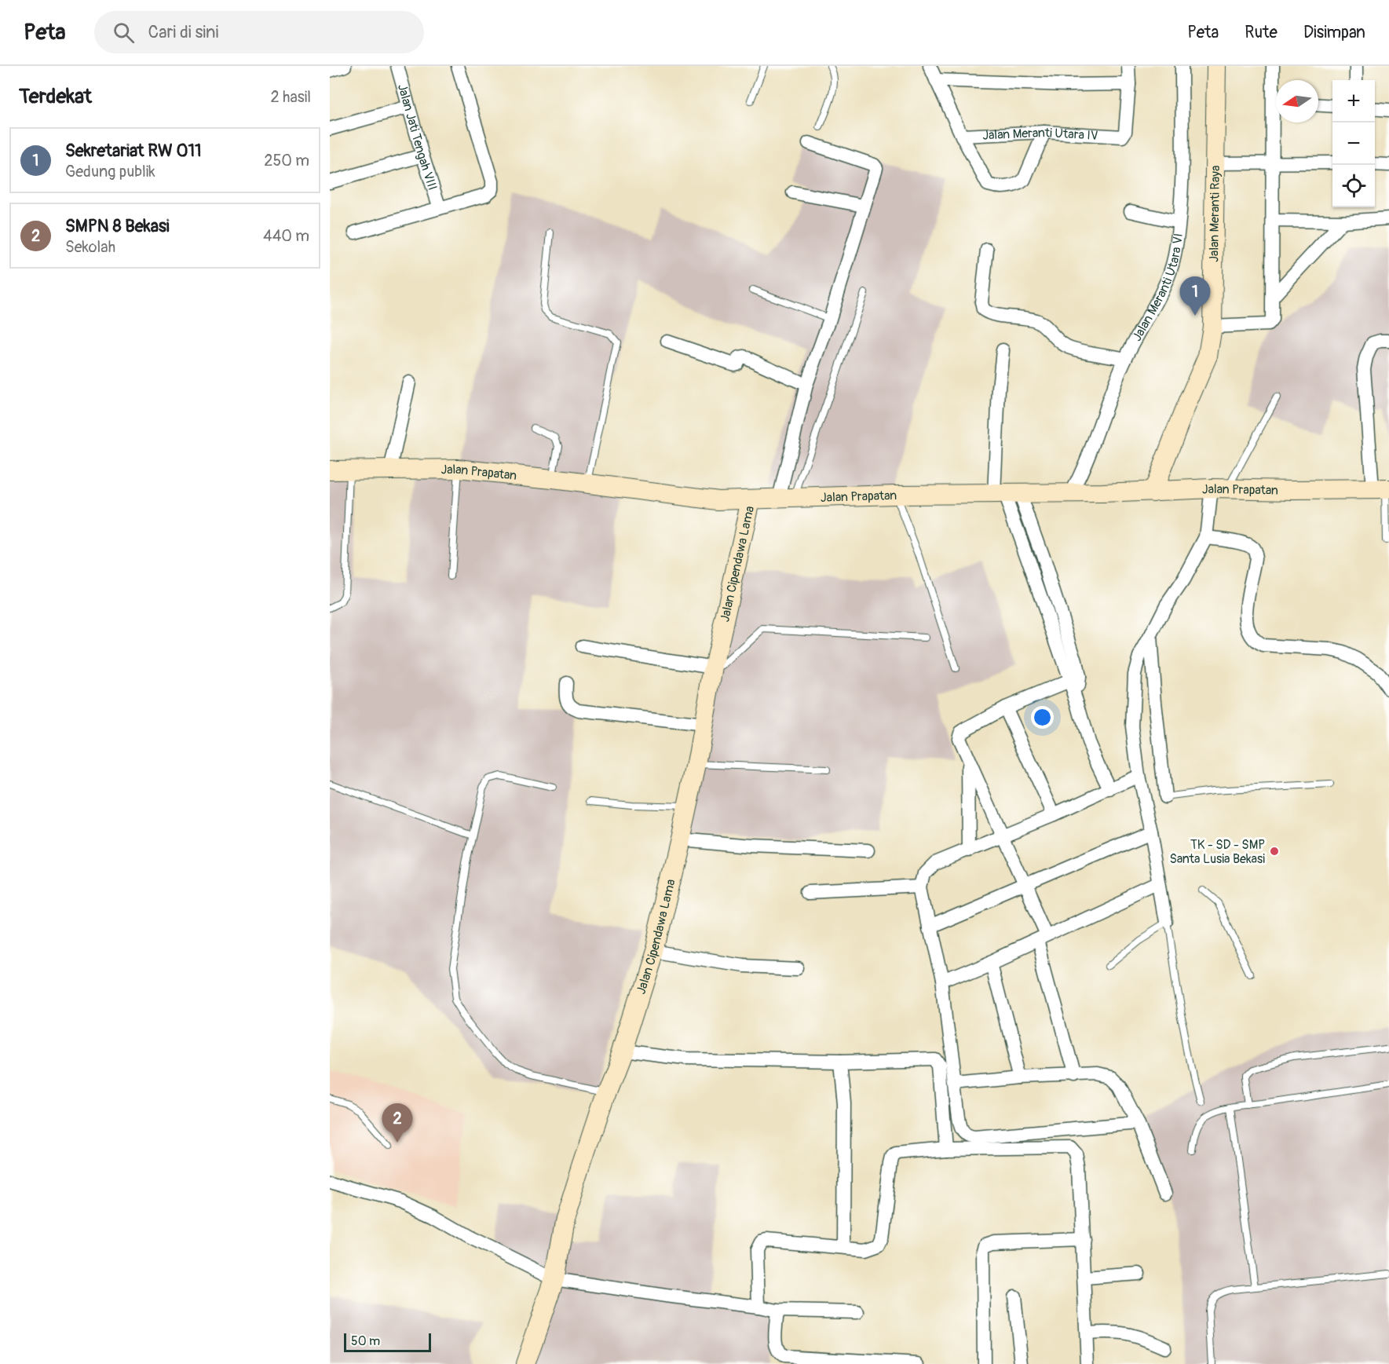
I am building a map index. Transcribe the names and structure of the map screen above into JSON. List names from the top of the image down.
{
  "streets": {
    "street": [
      "Jalan Meranti Utara IV",
      "Jalan Jati Tengah VIII",
      "Jalan Meranti Raya",
      "Jalan Meranti Utara VI",
      "Jalan Prapatan",
      "Jalan Cipendawa Lama"
    ]
  },
  "crossings": [
    ["Jalan Meranti Raya", "Jalan Prapatan"],
    ["Jalan Meranti Utara VI", "Jalan Prapatan"],
    ["Jalan Prapatan", "Jalan Cipendawa Lama"]
  ],
  "places": ["TK - SD - SMP Santa Lusia Bekasi"],
  "scale_bar": "50 m",
  "north": "left",
  "page": {
    "header": "Peta",
    "search": "Cari di sini",
    "nav": ["Peta", "Rute", "Disimpan"],
    "heading": ["Terdekat", "2 hasil"],
    "map_buttons": ["+", "−"],
    "list": [
      {
        "mark": "1",
        "name": "Sekretariat RW 011",
        "note": "Gedung publik",
        "value": "250 m"
      },
      {
        "mark": "2",
        "name": "SMPN 8 Bekasi",
        "note": "Sekolah",
        "value": "440 m"
      }
    ],
    "pins": ["1", "2"],
    "scale": "50 m"
  }
}
